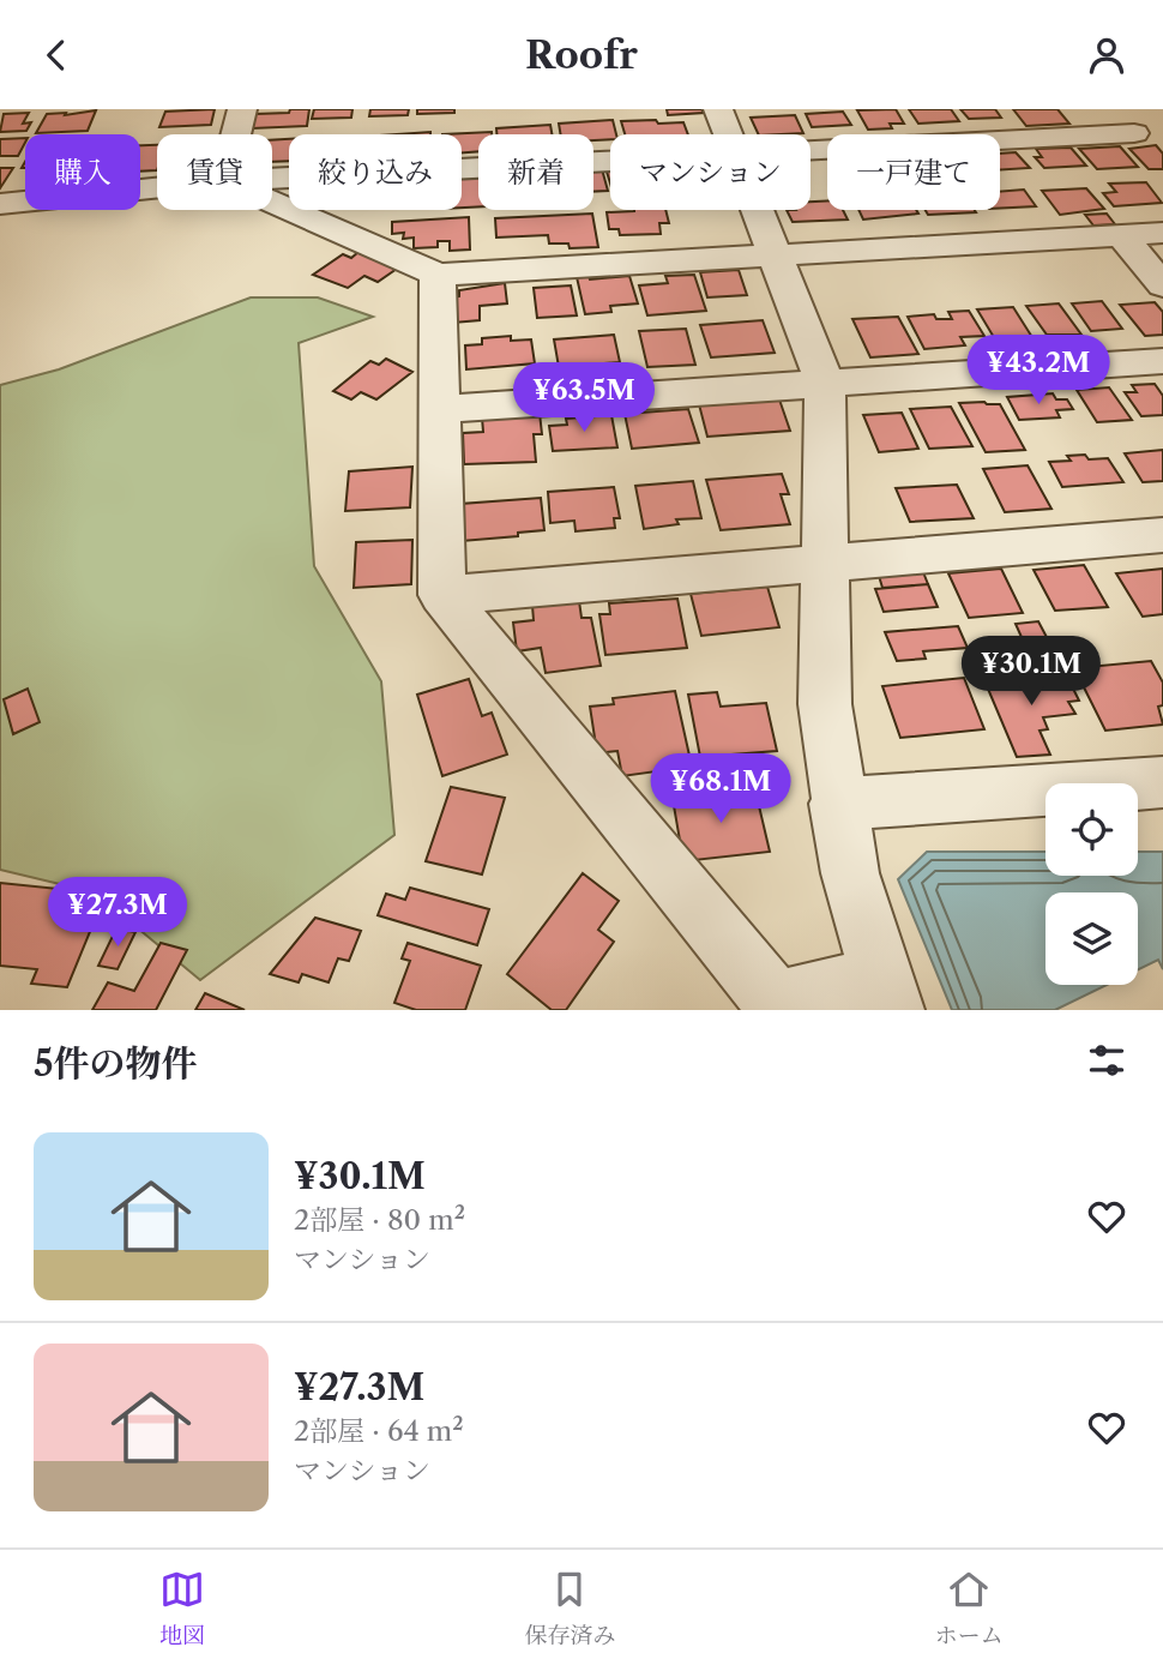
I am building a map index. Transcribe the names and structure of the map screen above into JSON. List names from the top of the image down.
{
  "page": {
    "header": "Roofr",
    "chip": [
      "購入",
      "賃貸",
      "絞り込み",
      "新着",
      "マンション",
      "一戸建て"
    ],
    "price": [
      "¥43.2M",
      "¥63.5M",
      "¥30.1M",
      "¥68.1M",
      "¥27.3M"
    ],
    "heading": "5件の物件",
    "list": [
      {
        "name": "¥30.1M",
        "note": "2部屋 · 80 m² · マンション"
      },
      {
        "name": "¥27.3M",
        "note": "2部屋 · 64 m² · マンション"
      }
    ],
    "tabs": ["地図", "保存済み", "ホーム"]
  }
}
